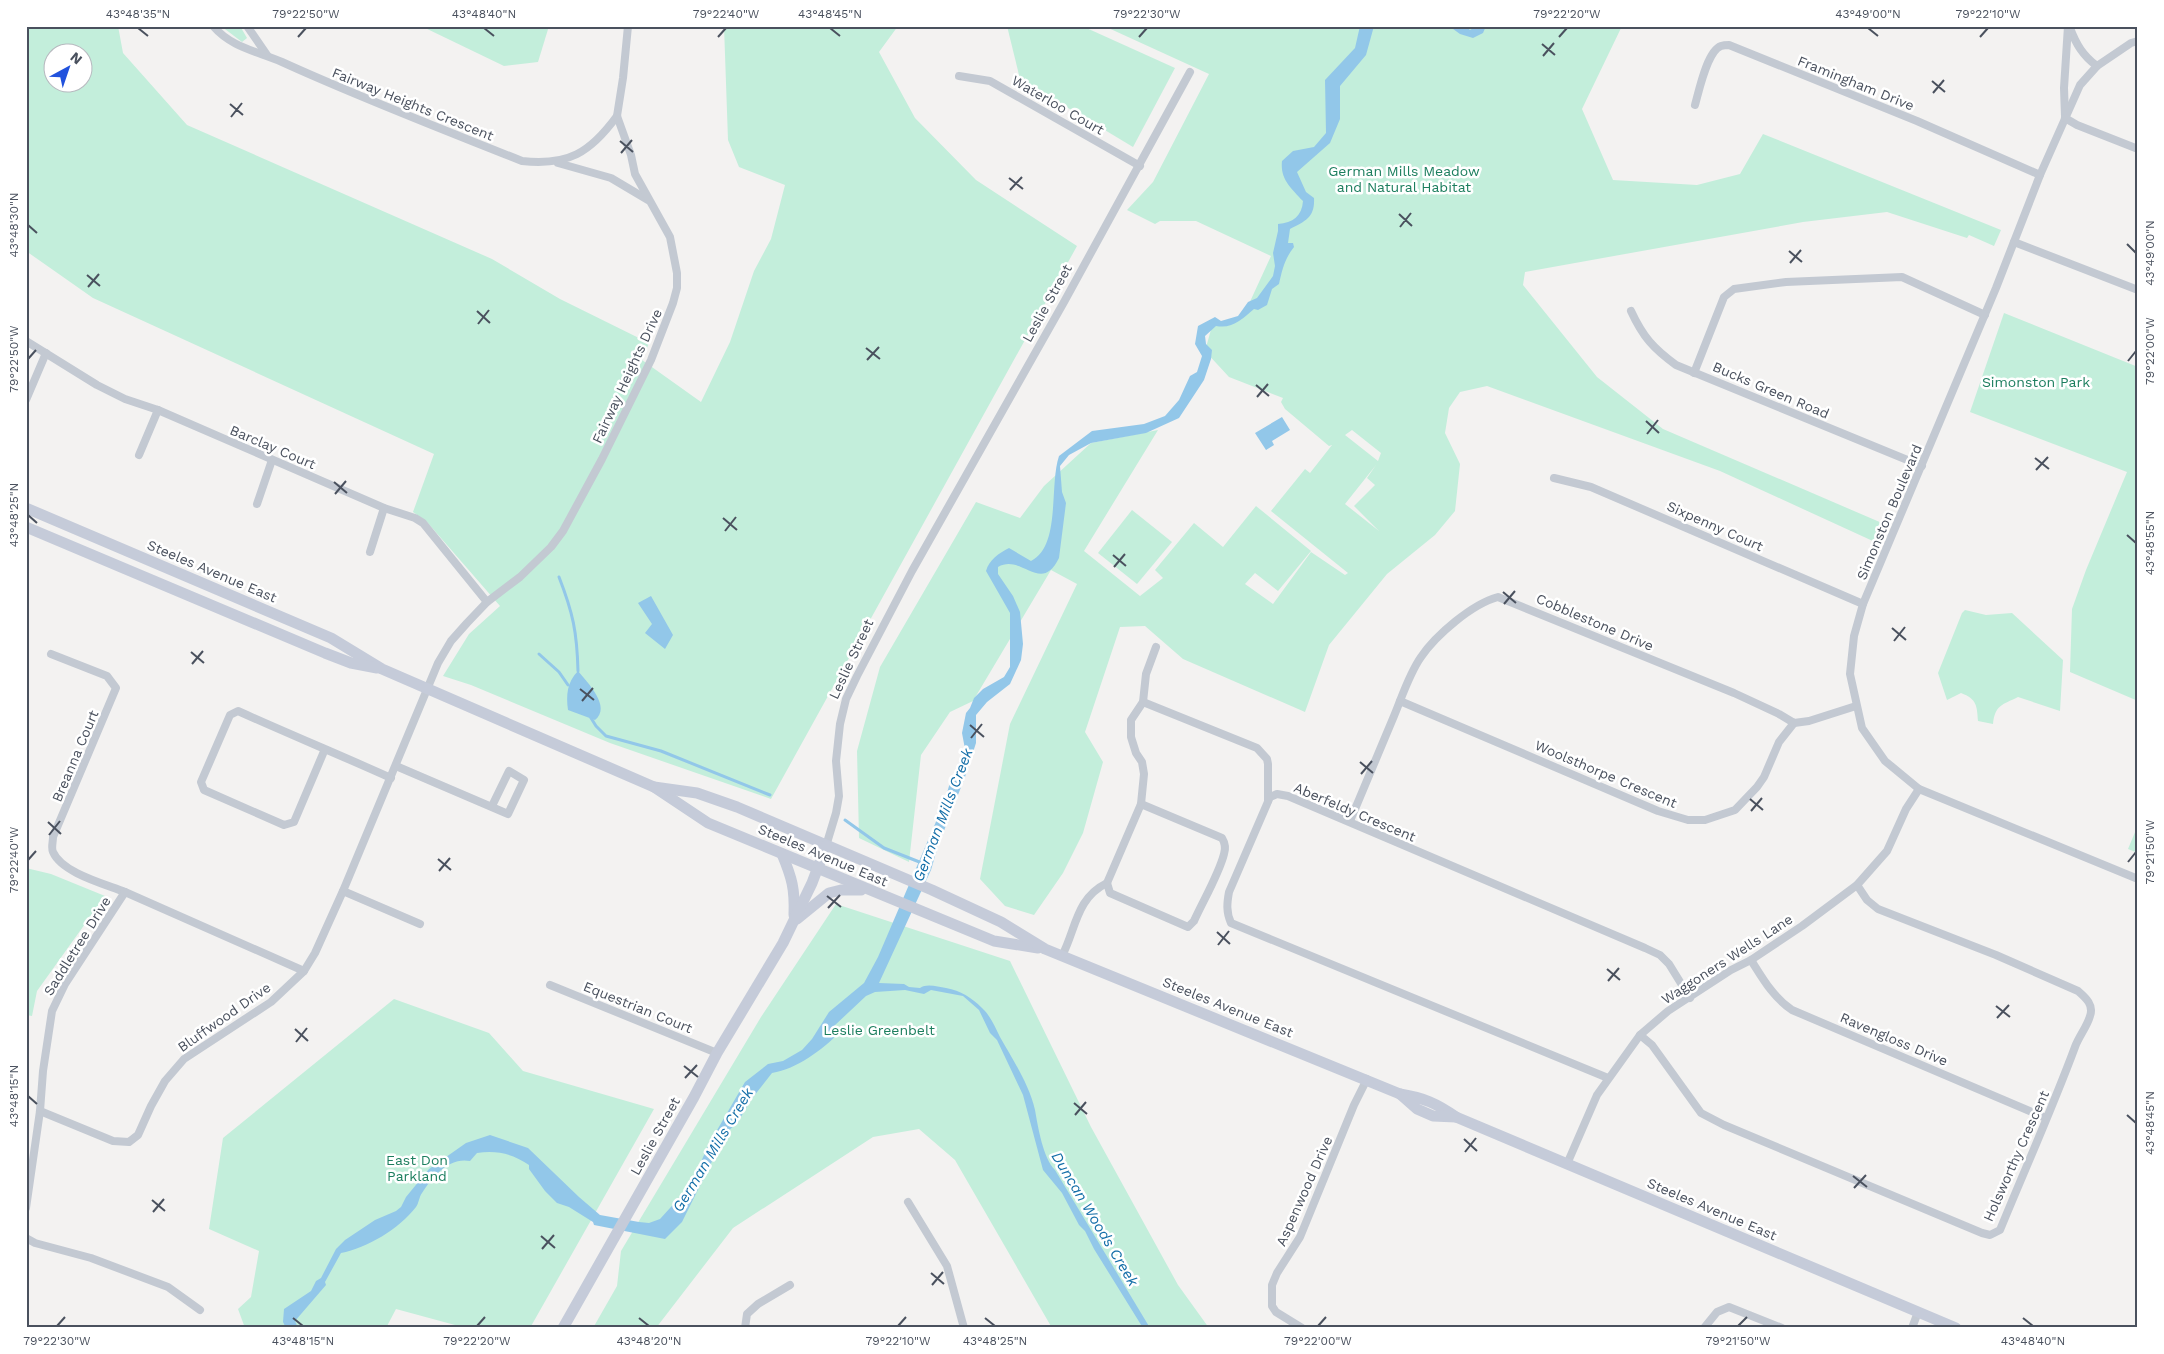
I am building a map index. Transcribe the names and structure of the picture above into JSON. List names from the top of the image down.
{
  "streets": {
    "main road": ["Leslie Street", "Steeles Avenue East"],
    "street": [
      "Framingham Drive",
      "Fairway Heights Crescent",
      "Waterloo Court",
      "Fairway Heights Drive",
      "Bucks Green Road",
      "Barclay Court",
      "Simonston Boulevard",
      "Sixpenny Court",
      "Cobblestone Drive",
      "Breanna Court",
      "Woolsthorpe Crescent",
      "Aberfeldy Crescent",
      "Saddletree Drive",
      "Waggoners Wells Lane",
      "Equestrian Court",
      "Bluffwood Drive",
      "Ravengloss Drive",
      "Holsworthy Crescent",
      "Aspenwood Drive"
    ]
  },
  "crossings": [
    ["Framingham Drive", "Simonston Boulevard"],
    ["Fairway Heights Crescent", "Fairway Heights Drive"],
    ["Waterloo Court", "Leslie Street"],
    ["Leslie Street", "Steeles Avenue East"],
    ["Leslie Street", "Equestrian Court"],
    ["Fairway Heights Drive", "Barclay Court"],
    ["Fairway Heights Drive", "Steeles Avenue East"],
    ["Fairway Heights Drive", "Bluffwood Drive"],
    ["Bucks Green Road", "Simonston Boulevard"],
    ["Simonston Boulevard", "Sixpenny Court"],
    ["Simonston Boulevard", "Waggoners Wells Lane"],
    ["Steeles Avenue East", "Waggoners Wells Lane"],
    ["Steeles Avenue East", "Bluffwood Drive"],
    ["Steeles Avenue East", "Aspenwood Drive"],
    ["Cobblestone Drive", "Woolsthorpe Crescent"],
    ["Cobblestone Drive", "Aberfeldy Crescent"],
    ["Breanna Court", "Saddletree Drive"],
    ["Aberfeldy Crescent", "Waggoners Wells Lane"],
    ["Saddletree Drive", "Bluffwood Drive"],
    ["Waggoners Wells Lane", "Ravengloss Drive"],
    ["Waggoners Wells Lane", "Holsworthy Crescent"],
    ["Ravengloss Drive", "Holsworthy Crescent"]
  ],
  "water": ["German Mills Creek", "Duncan Woods Creek"],
  "parks": [
    "German Mills Meadow and Natural Habitat",
    "Simonston Park",
    "Leslie Greenbelt",
    "East Don Parkland"
  ],
  "north": "top right",
  "coordinates": [
    "43°48'35\"N",
    "79°22'50\"W",
    "43°48'40\"N",
    "79°22'40\"W",
    "43°48'45\"N",
    "79°22'30\"W",
    "79°22'20\"W",
    "43°49'00\"N",
    "79°22'10\"W",
    "43°48'30\"N",
    "79°22'00\"W",
    "43°48'25\"N",
    "43°48'55\"N",
    "79°21'50\"W",
    "43°48'15\"N",
    "43°48'20\"N"
  ]
}
